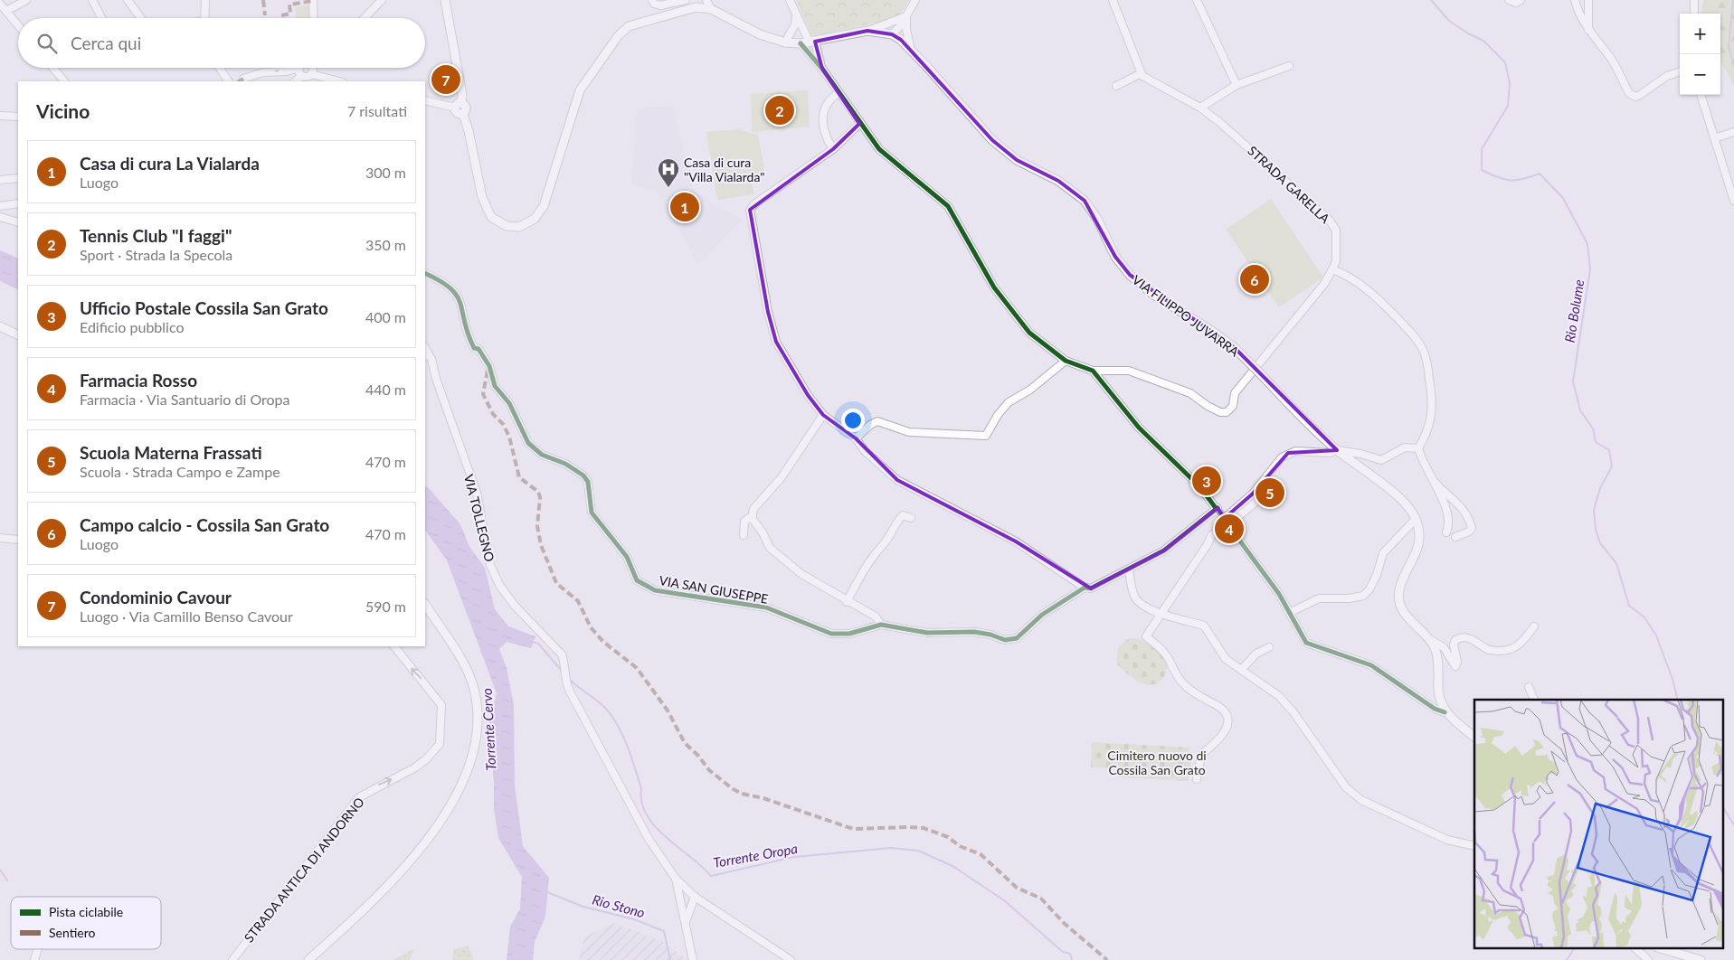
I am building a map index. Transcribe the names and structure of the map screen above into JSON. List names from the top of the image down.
{
  "streets": {
    "main road": ["VIA FILIPPO JUVARRA"],
    "street": [
      "STRADA GARELLA",
      "VIA TOLLEGNO",
      "VIA SAN GIUSEPPE",
      "STRADA ANTICA DI ANDORNO"
    ]
  },
  "one_way": ["STRADA ANTICA DI ANDORNO"],
  "water": [
    "Rio Bolume",
    "Torrente Cervo",
    "Torrente Oropa",
    "Rio Stono"
  ],
  "parks": ["Cimitero nuovo di Cossila San Grato"],
  "places": {
    "hospital": ["Casa di cura \"Villa Vialarda\""]
  },
  "legend": ["Pista ciclabile", "Sentiero"],
  "page": {
    "map_buttons": ["+", "−"],
    "search": "Cerca qui",
    "pins": [
      "7",
      "2",
      "1",
      "6",
      "3",
      "5",
      "4"
    ],
    "heading": ["Vicino", "7 risultati"],
    "list": [
      {
        "mark": "1",
        "name": "Casa di cura La Vialarda",
        "note": "Luogo",
        "value": "300 m"
      },
      {
        "mark": "2",
        "name": "Tennis Club \"I faggi\"",
        "note": "Sport · Strada la Specola",
        "value": "350 m"
      },
      {
        "mark": "3",
        "name": "Ufficio Postale Cossila San Grato",
        "note": "Edificio pubblico",
        "value": "400 m"
      },
      {
        "mark": "4",
        "name": "Farmacia Rosso",
        "note": "Farmacia · Via Santuario di Oropa",
        "value": "440 m"
      },
      {
        "mark": "5",
        "name": "Scuola Materna Frassati",
        "note": "Scuola · Strada Campo e Zampe",
        "value": "470 m"
      },
      {
        "mark": "6",
        "name": "Campo calcio - Cossila San Grato",
        "note": "Luogo",
        "value": "470 m"
      },
      {
        "mark": "7",
        "name": "Condominio Cavour",
        "note": "Luogo · Via Camillo Benso Cavour",
        "value": "590 m"
      }
    ]
  }
}
